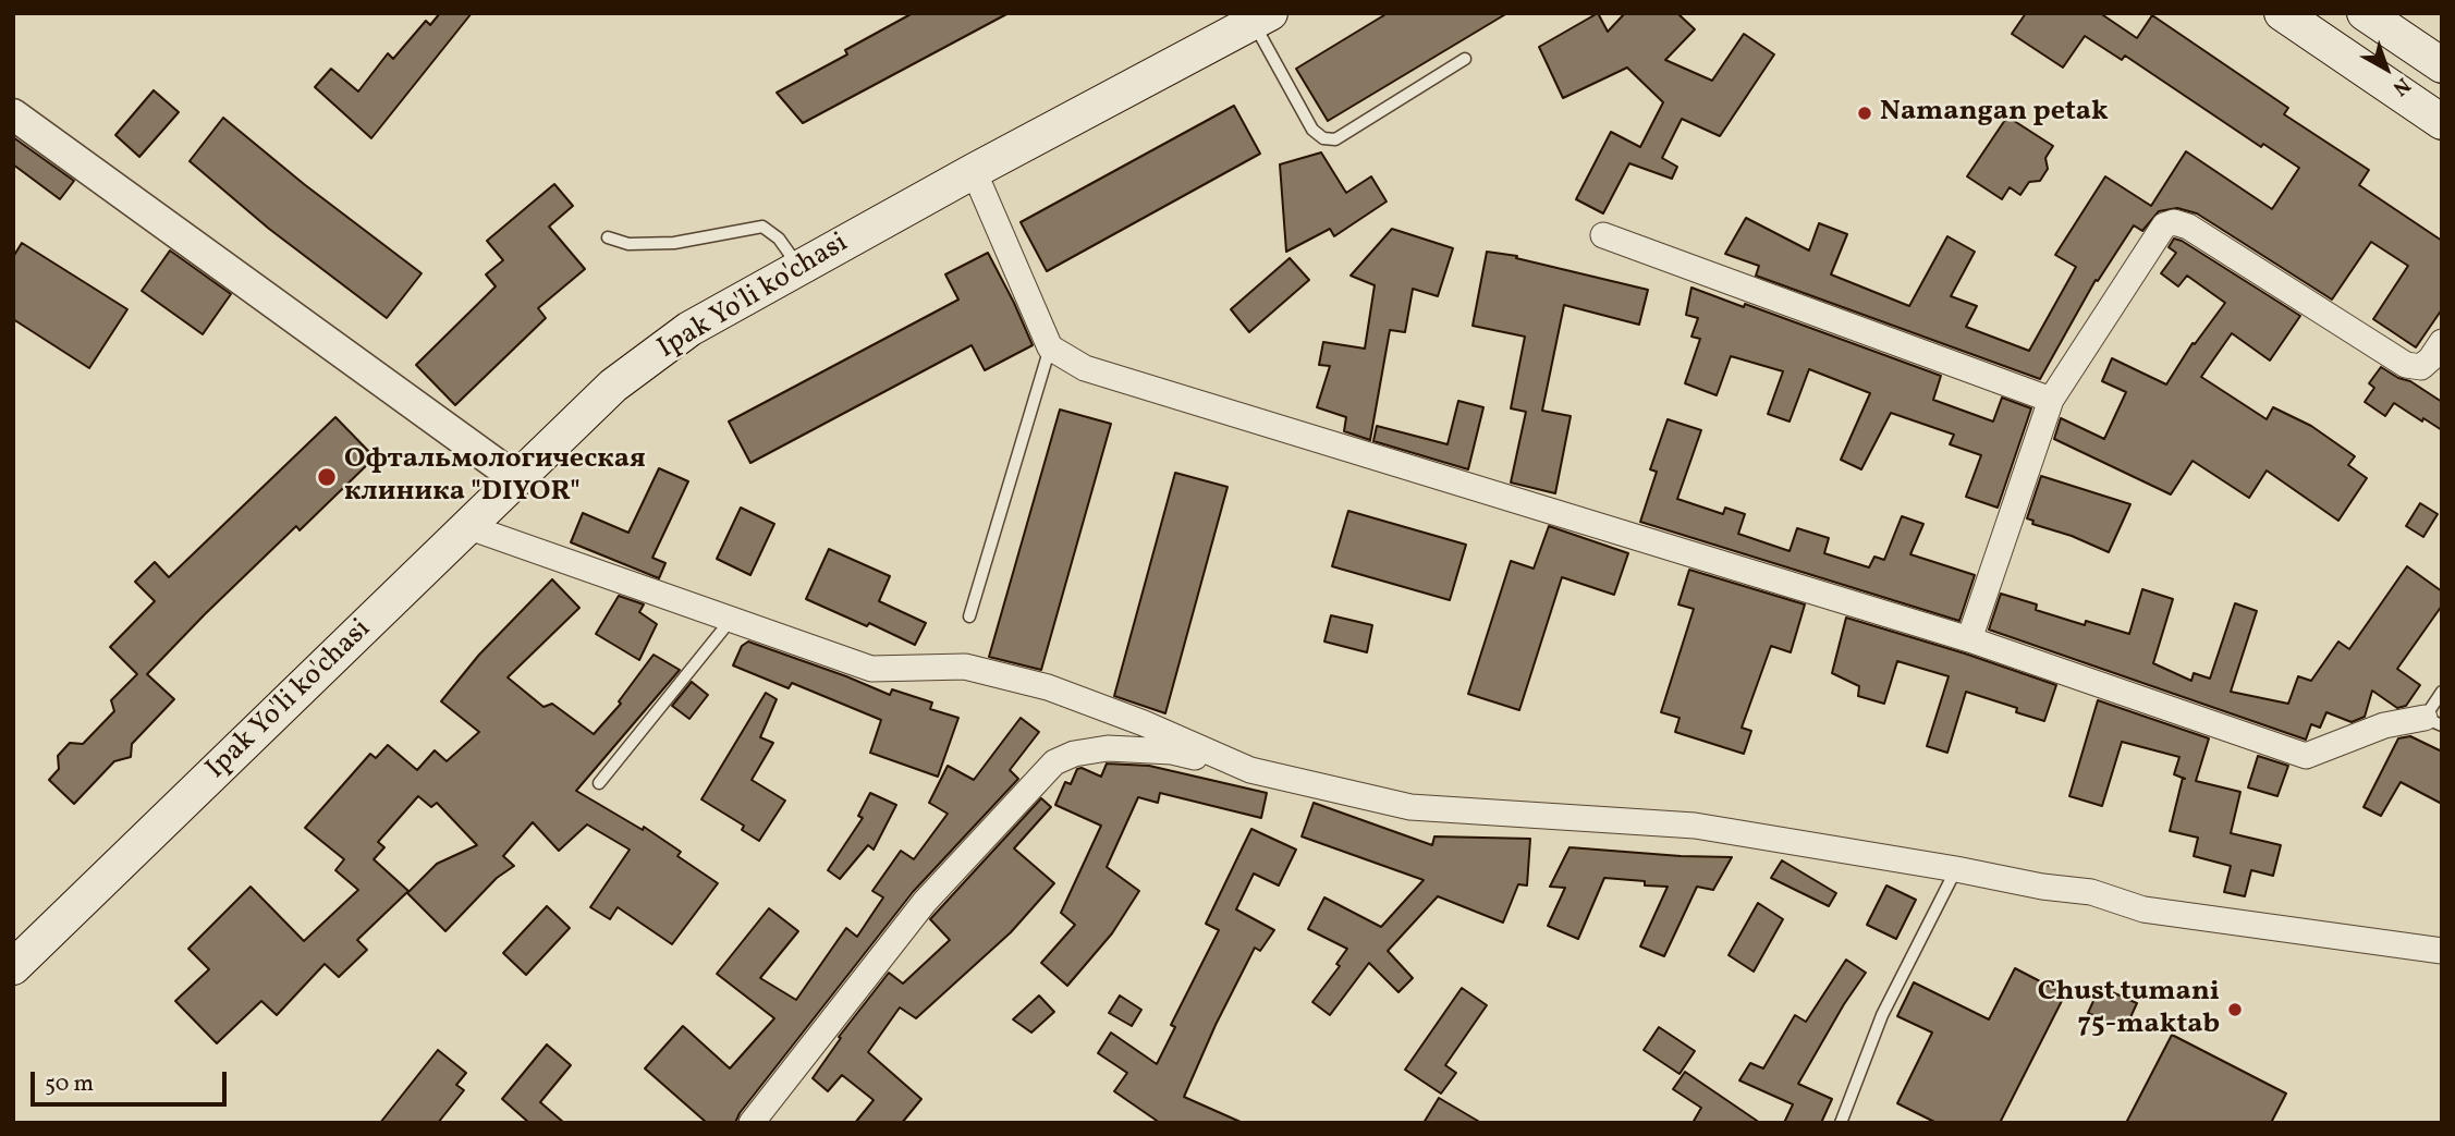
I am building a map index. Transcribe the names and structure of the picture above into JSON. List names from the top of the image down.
{
  "streets": {
    "main road": ["Ipak Yo'li ko'chasi"]
  },
  "places": ["Namangan petak", "Офтальмологическая клиника \"DIYOR\"", "Chust tumani 75-maktab"],
  "scale_bar": "50 m",
  "north": "bottom right"
}
